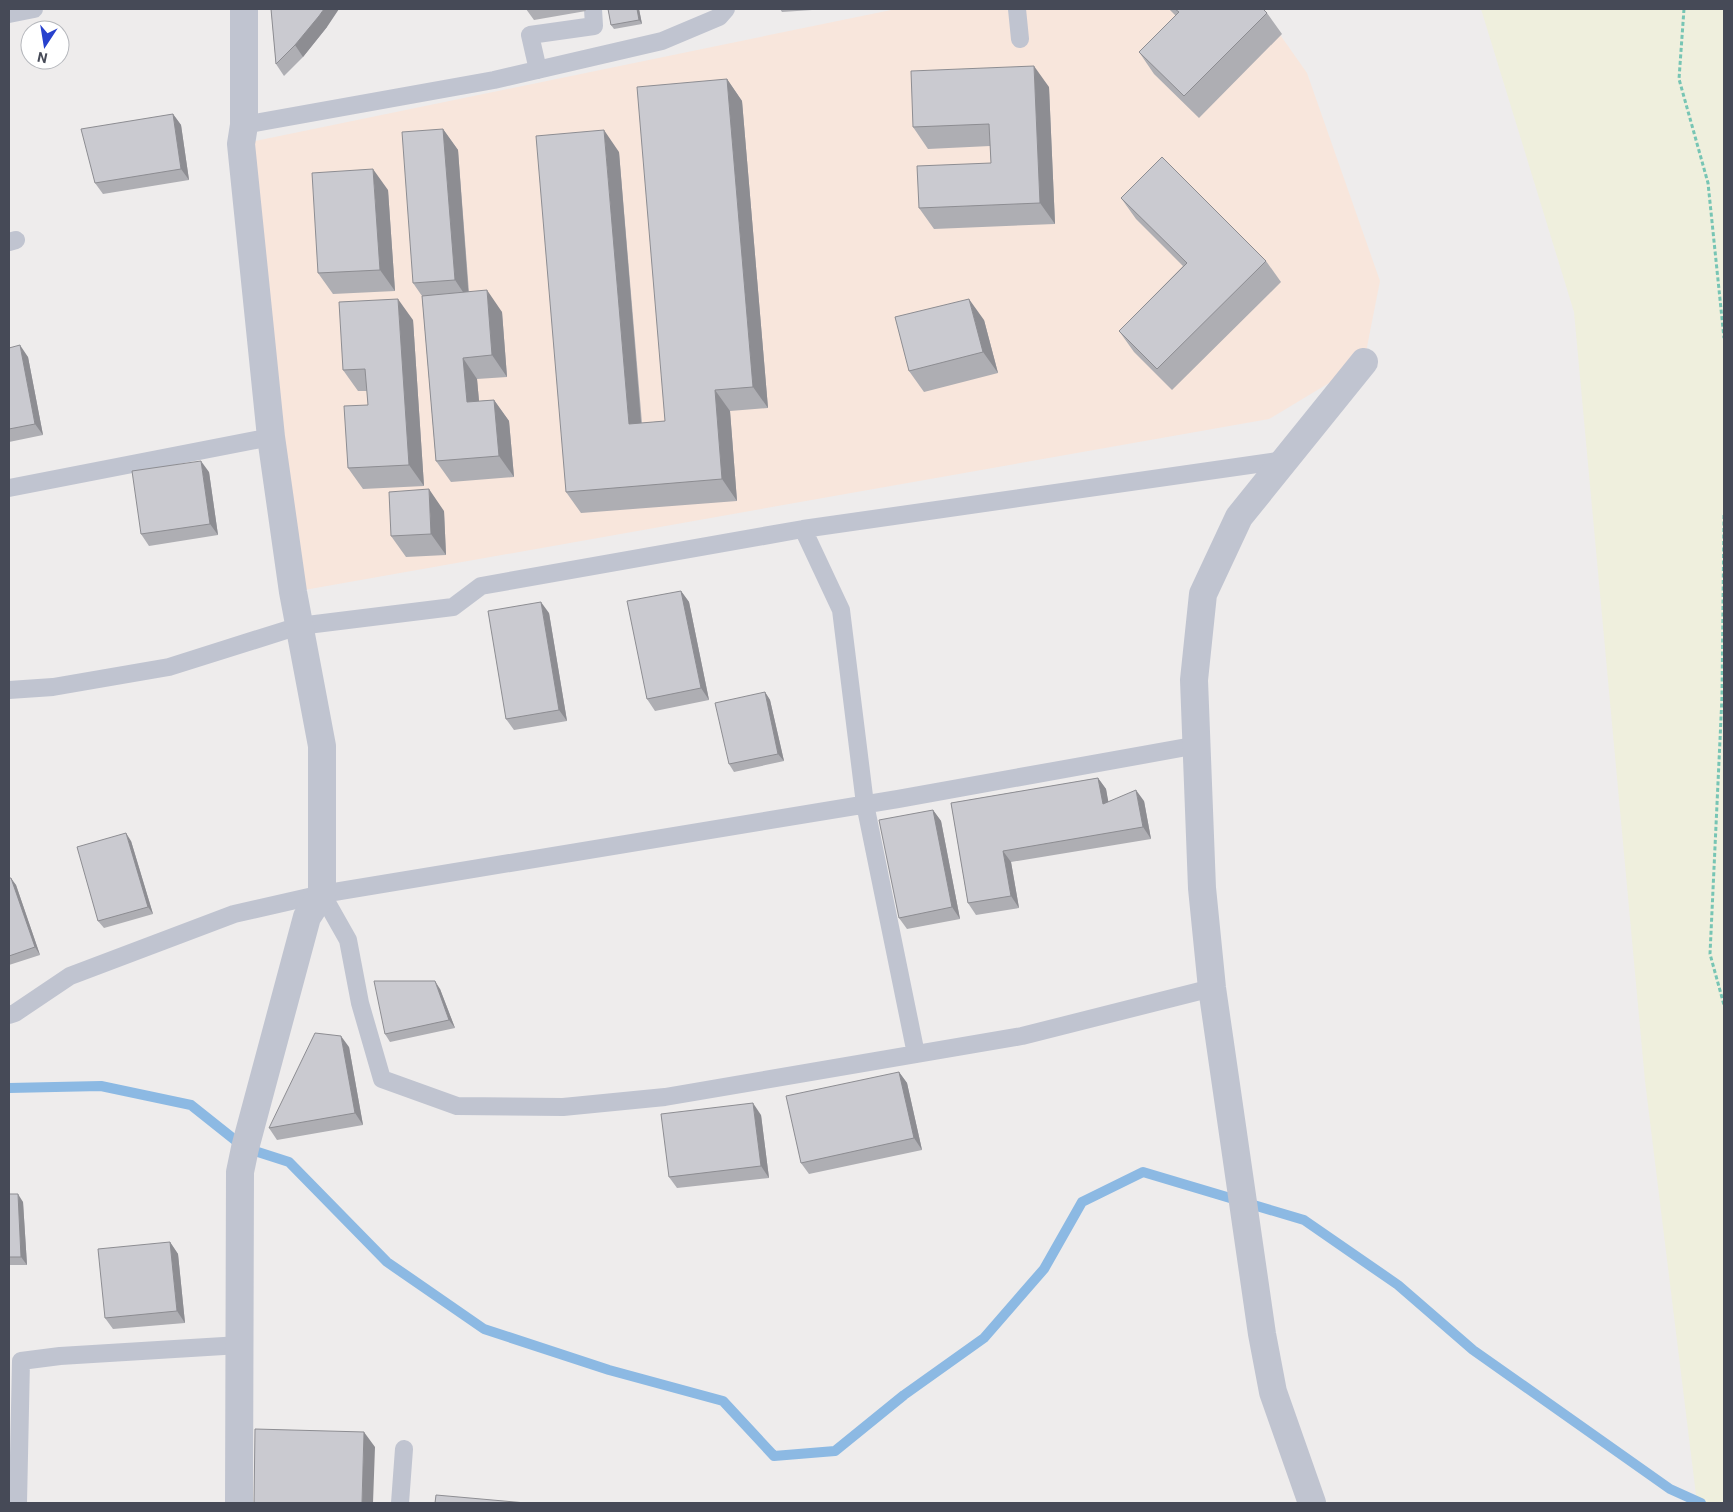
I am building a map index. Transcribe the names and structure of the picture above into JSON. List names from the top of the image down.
{
  "north": "bottom"
}
